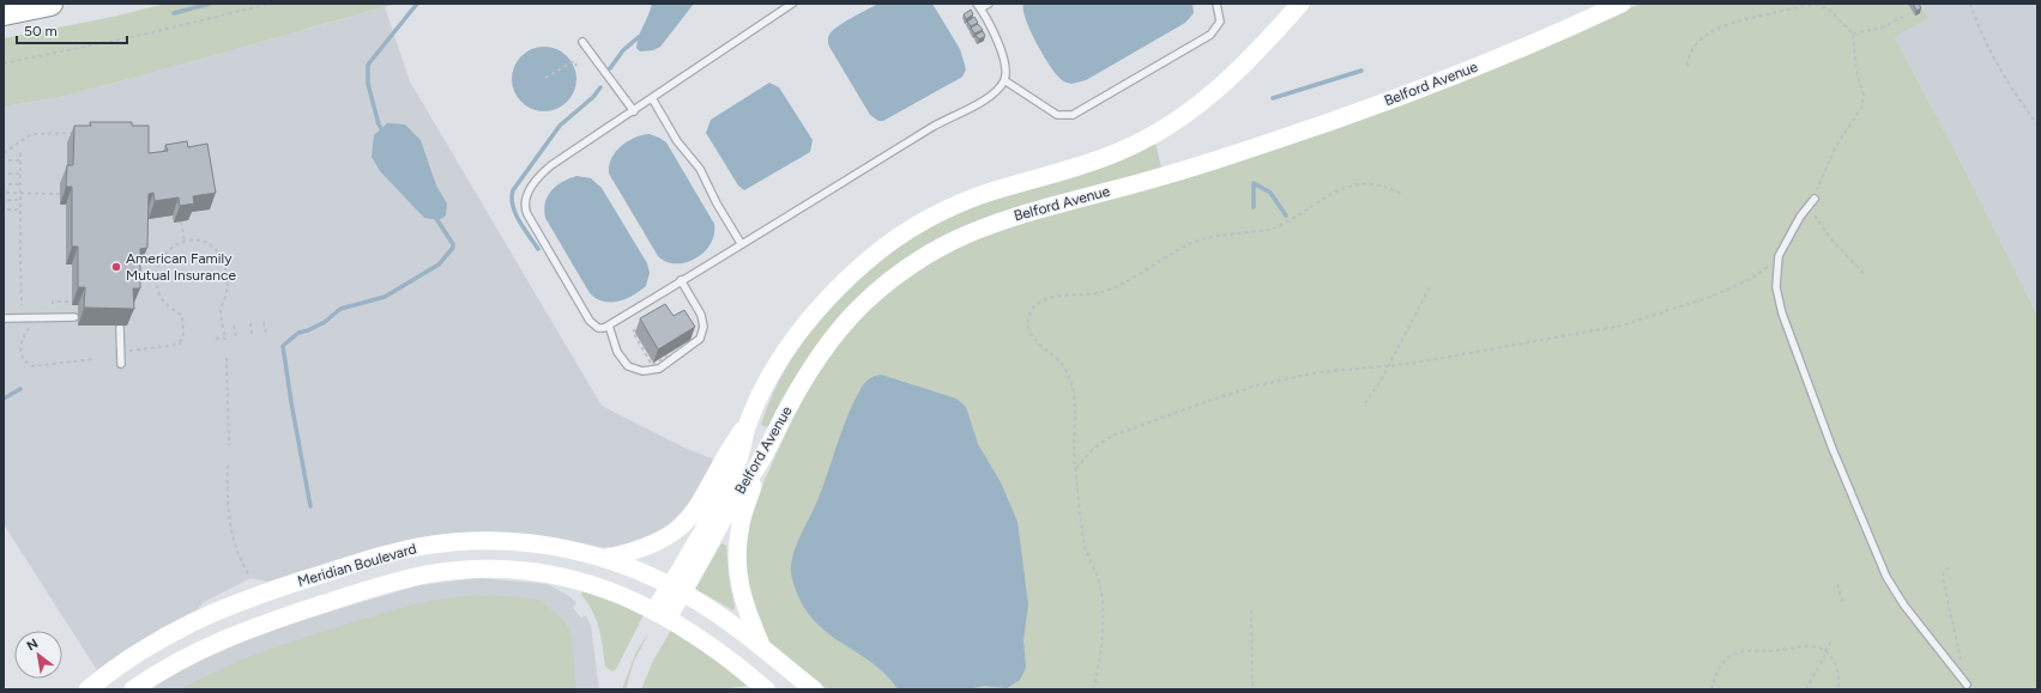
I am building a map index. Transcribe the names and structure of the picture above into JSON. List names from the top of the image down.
{
  "streets": {
    "main road": ["Belford Avenue", "Meridian Boulevard"]
  },
  "crossings": [
    ["Belford Avenue", "Meridian Boulevard"]
  ],
  "places": ["American Family Mutual Insurance"],
  "scale_bar": "50 m",
  "north": "top left"
}
